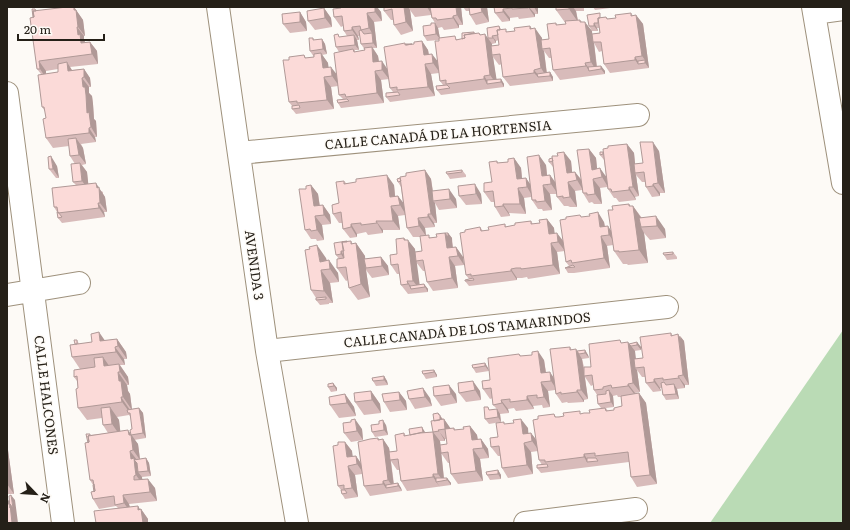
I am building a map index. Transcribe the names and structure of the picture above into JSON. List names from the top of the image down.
{
  "streets": {
    "street": [
      "CALLE CANADÁ DE LA HORTENSIA",
      "AVENIDA 3",
      "CALLE CANADÁ DE LOS TAMARINDOS",
      "CALLE HALCONES"
    ]
  },
  "crossings": [
    ["CALLE CANADÁ DE LA HORTENSIA", "AVENIDA 3"],
    ["AVENIDA 3", "CALLE CANADÁ DE LOS TAMARINDOS"]
  ],
  "scale_bar": "20 m",
  "north": "bottom right"
}
